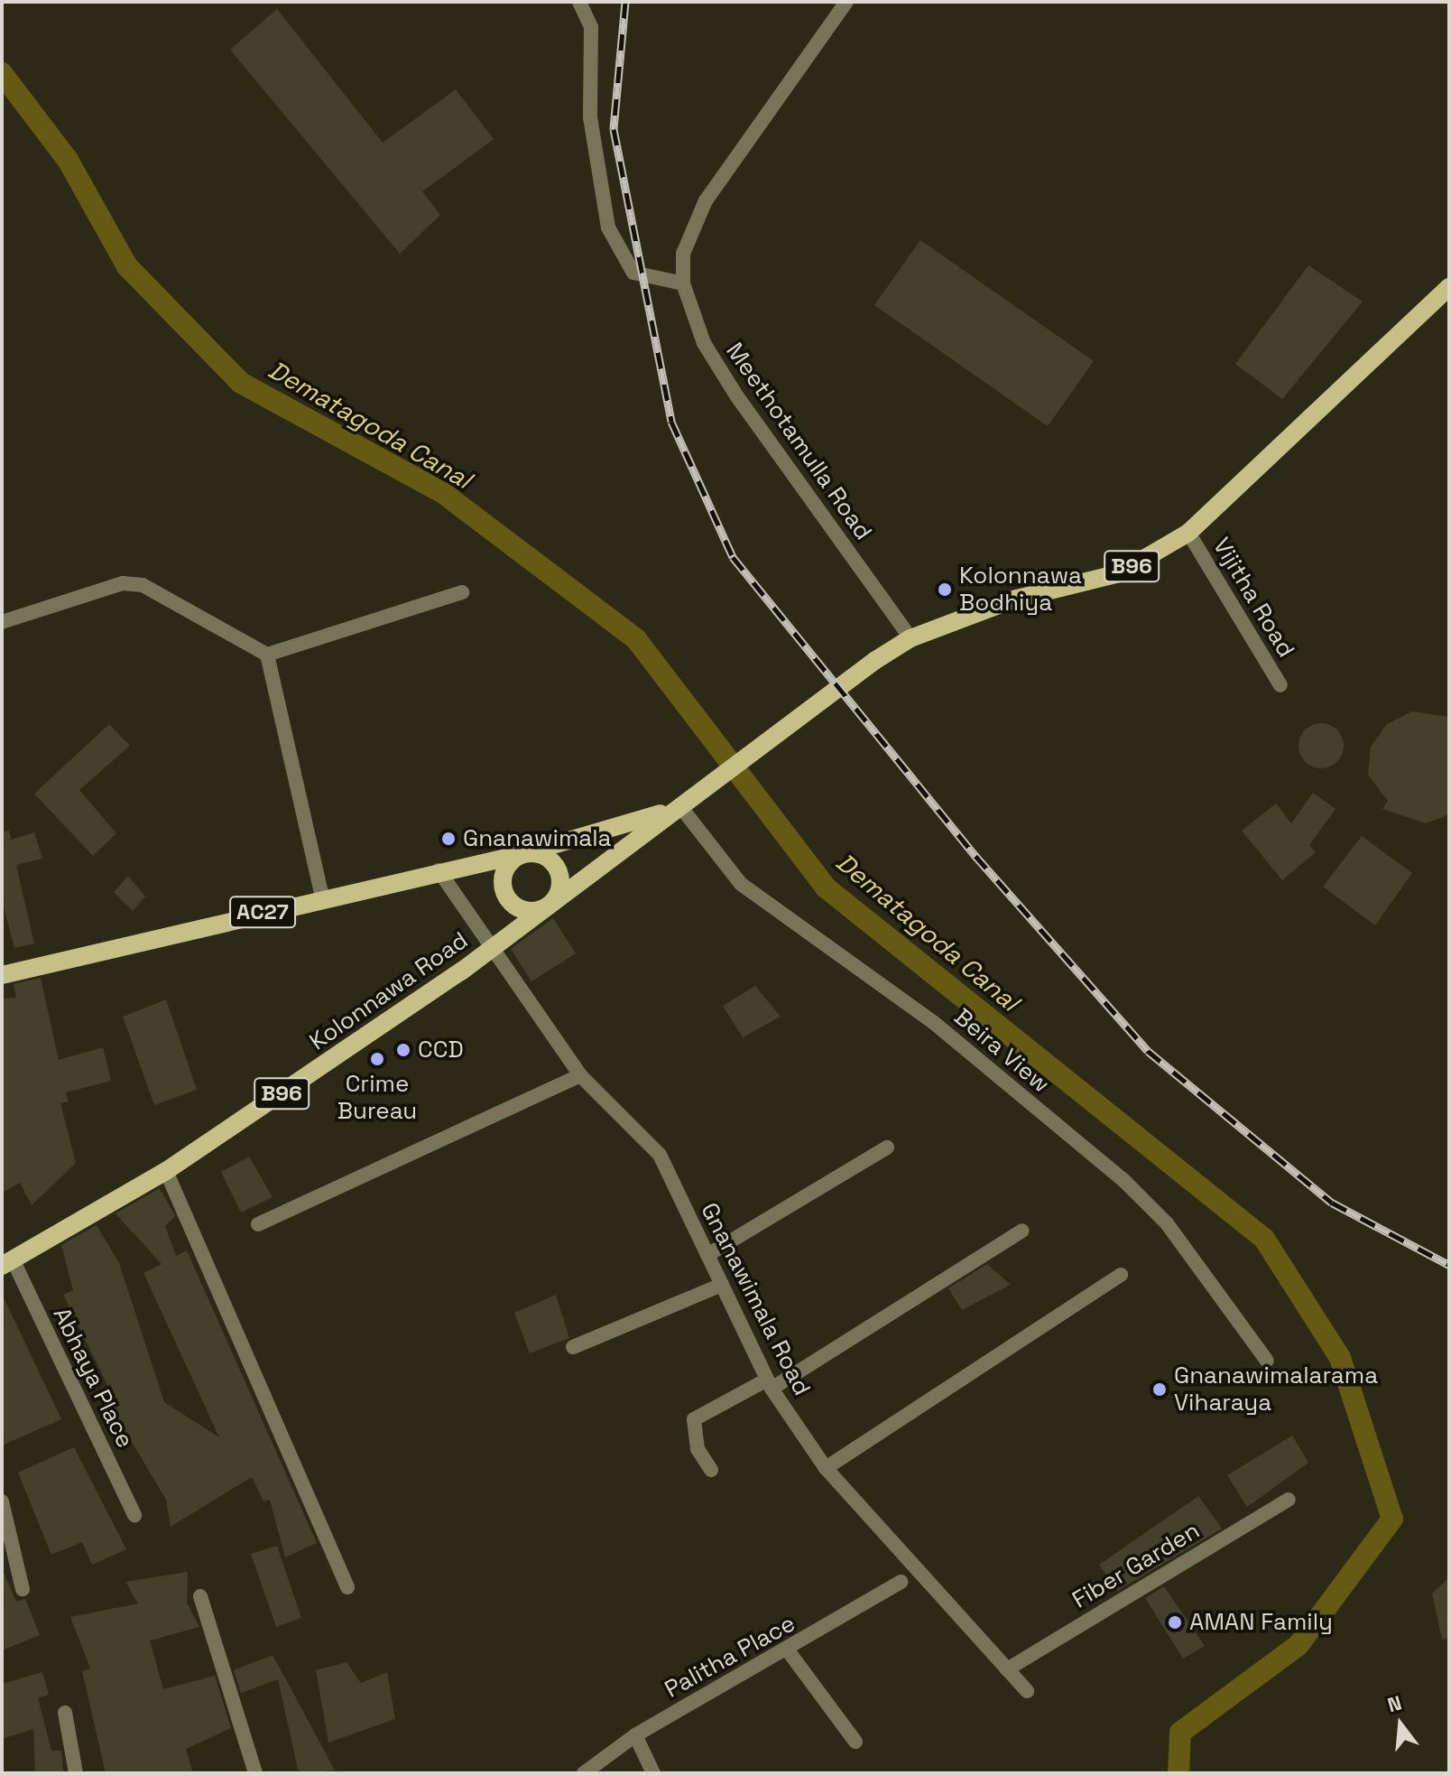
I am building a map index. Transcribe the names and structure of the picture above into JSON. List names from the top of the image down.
{
  "streets": {
    "main road": ["B96", "AC27", "Kolonnawa Road"],
    "street": [
      "Meethotamulla Road",
      "Vijitha Road",
      "Beira View",
      "Gnanawimala Road",
      "Abhaya Place",
      "Fiber Garden",
      "Palitha Place"
    ]
  },
  "crossings": [
    ["Meethotamulla Road", "B96"],
    ["B96", "Vijitha Road"],
    ["B96", "AC27"],
    ["B96", "Kolonnawa Road"],
    ["B96", "Beira View"],
    ["AC27", "Kolonnawa Road"],
    ["AC27", "Beira View"],
    ["AC27", "Gnanawimala Road"],
    ["Kolonnawa Road", "Beira View"],
    ["Kolonnawa Road", "Gnanawimala Road"],
    ["Kolonnawa Road", "Abhaya Place"],
    ["Gnanawimala Road", "Fiber Garden"]
  ],
  "water": ["Dematagoda Canal"],
  "places": [
    "Kolonnawa Bodhiya",
    "Gnanawimala",
    "CCD",
    "Crime Bureau",
    "Gnanawimalarama Viharaya",
    "AMAN Family"
  ],
  "north": "top"
}
